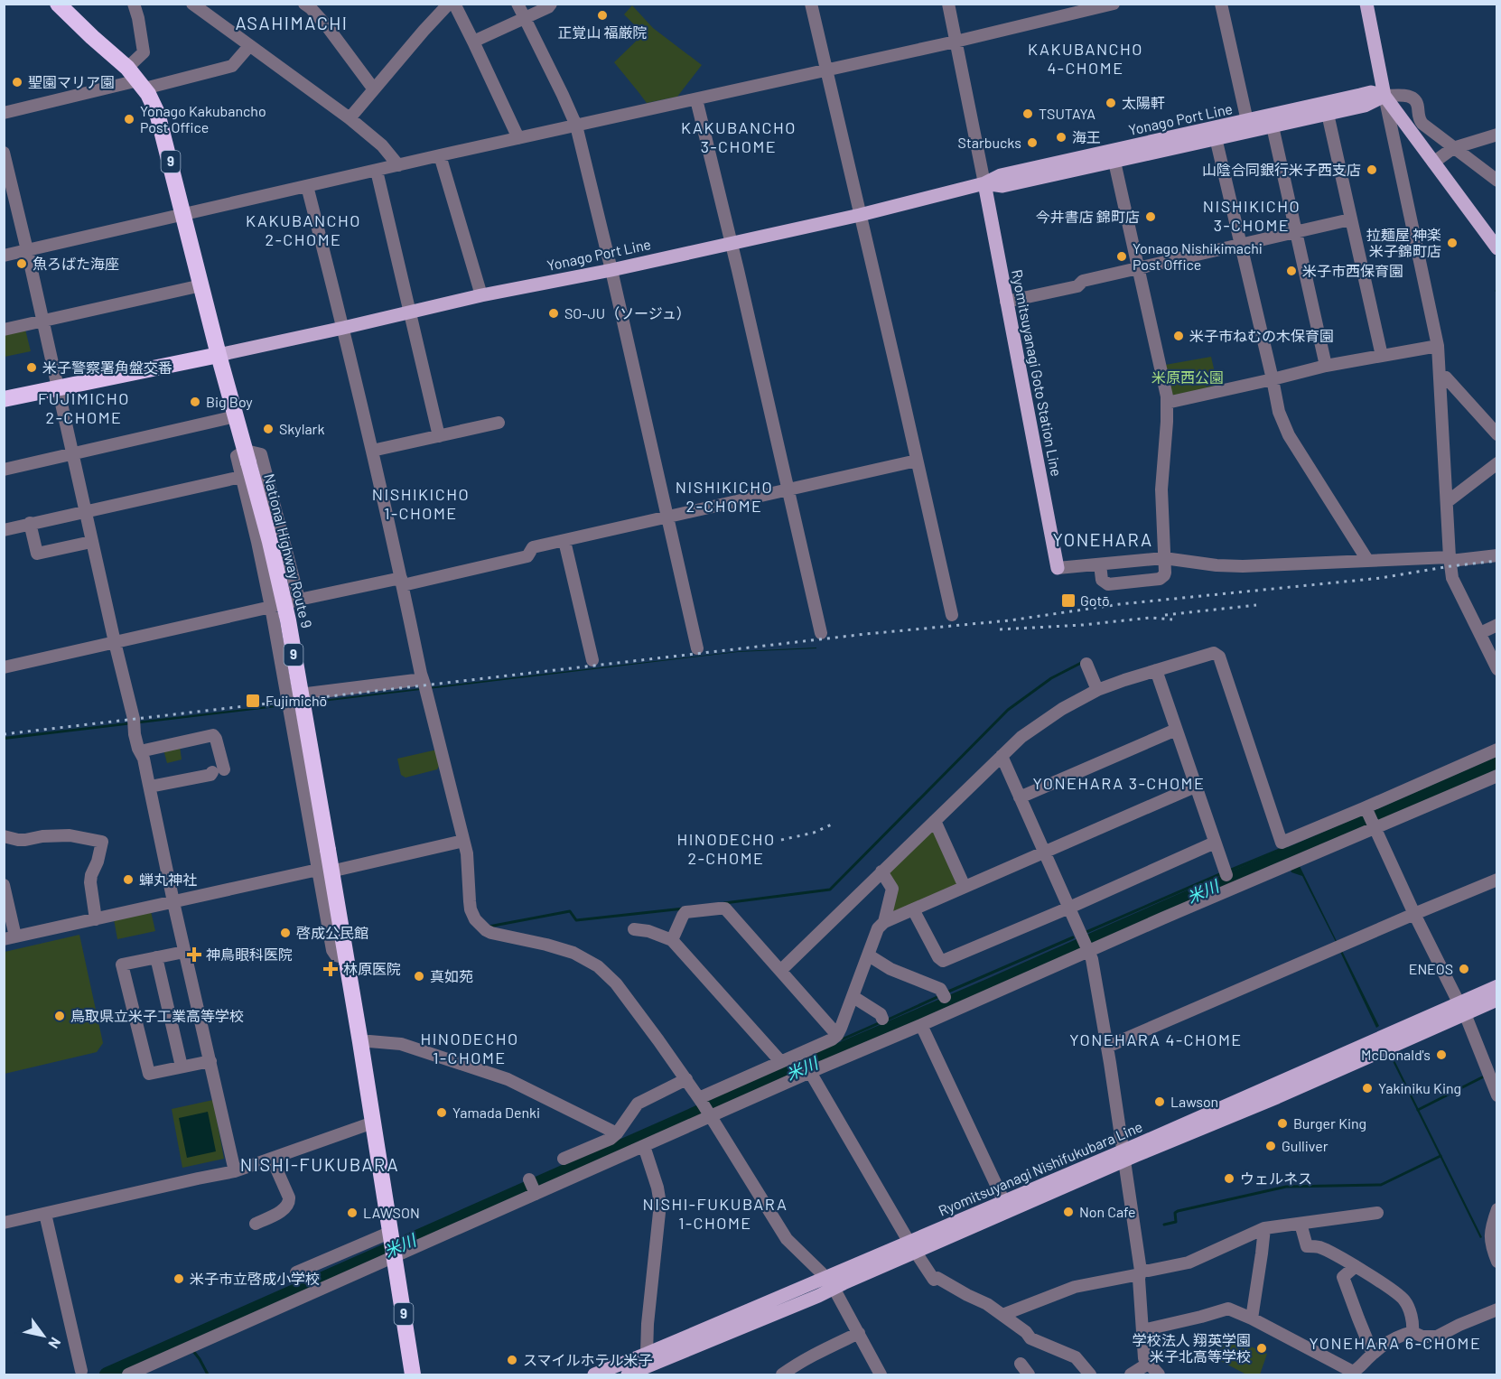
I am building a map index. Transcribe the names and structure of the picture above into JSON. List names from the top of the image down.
{
  "streets": {
    "highway": ["9", "National Highway Route 9"],
    "main road": ["Yonago Port Line", "Ryomitsuyanagi Goto Station Line", "Ryomitsuyanagi Nishifukubara Line"]
  },
  "crossings": [
    ["Yonago Port Line", "Ryomitsuyanagi Goto Station Line"],
    ["Yonago Port Line", "National Highway Route 9"]
  ],
  "districts": [
    "ASAHIMACHI",
    "KAKUBANCHO 4-CHOME",
    "KAKUBANCHO 3-CHOME",
    "NISHIKICHO 3-CHOME",
    "KAKUBANCHO 2-CHOME",
    "FUJIMICHO 2-CHOME",
    "NISHIKICHO 2-CHOME",
    "NISHIKICHO 1-CHOME",
    "YONEHARA",
    "YONEHARA 3-CHOME",
    "HINODECHO 2-CHOME",
    "HINODECHO 1-CHOME",
    "YONEHARA 4-CHOME",
    "NISHI-FUKUBARA",
    "NISHI-FUKUBARA 1-CHOME",
    "YONEHARA 6-CHOME"
  ],
  "water": ["米川"],
  "parks": ["米原西公園"],
  "places": {
    "other": [
      "正覚山 福厳院",
      "聖園マリア園",
      "太陽軒",
      "TSUTAYA",
      "Yonago Kakubancho Post Office",
      "海王",
      "Starbucks",
      "山陰合同銀行米子西支店",
      "今井書店 錦町店",
      "拉麺屋 神楽 米子錦町店",
      "Yonago Nishikimachi Post Office",
      "魚ろばた海座",
      "米子市西保育園",
      "SO-JU（ソージュ）",
      "米子市ねむの木保育園",
      "米子警察署角盤交番",
      "Big Boy",
      "Skylark",
      "蝉丸神社",
      "啓成公民館",
      "ENEOS",
      "真如苑",
      "鳥取県立米子工業高等学校",
      "McDonald's",
      "Yakiniku King",
      "Lawson",
      "Yamada Denki",
      "Burger King",
      "Gulliver",
      "ウェルネス",
      "Non Cafe",
      "LAWSON",
      "米子市立啓成小学校",
      "学校法人 翔英学園 米子北高等学校",
      "スマイルホテル米子"
    ],
    "transit": ["Gotō", "Fujimichō"],
    "health": ["神鳥眼科医院", "林原医院"]
  },
  "north": "bottom right"
}
